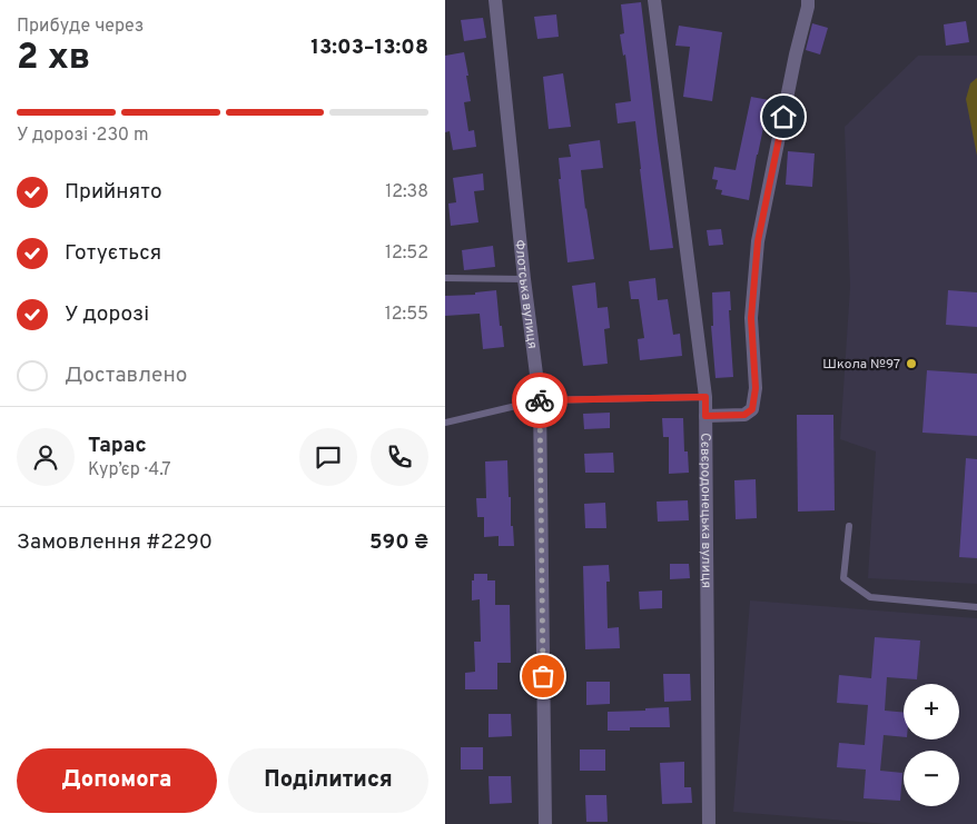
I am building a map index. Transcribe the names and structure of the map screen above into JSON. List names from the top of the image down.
{
  "streets": {
    "street": ["Флотська вулиця", "Сєвєродонецька вулиця"]
  },
  "places": ["Школа №97"],
  "page": {
    "heading": ["2 хв", "Прибуде через", "13:03–13:08"],
    "panel": [
      "Тарас",
      "Кур’єр · 4.7",
      "Замовлення #2290",
      "590 ₴"
    ],
    "bar": "У дорозі · 230 m",
    "list": [
      ["Прийнято", "12:38"],
      ["Готується", "12:52"],
      ["У дорозі", "12:55"],
      "Доставлено"
    ],
    "map_buttons": ["+", "−"],
    "buttons": ["Допомога", "Поділитися"]
  }
}
